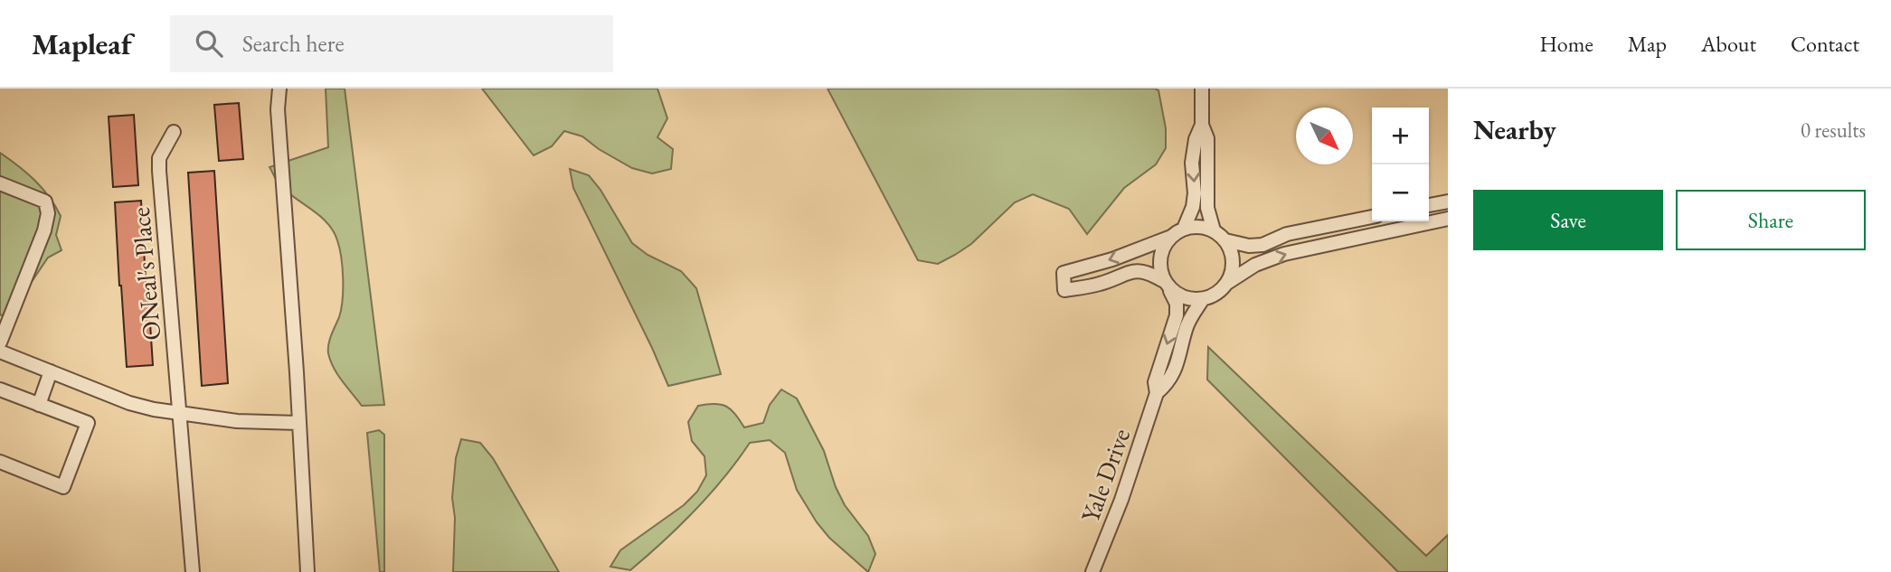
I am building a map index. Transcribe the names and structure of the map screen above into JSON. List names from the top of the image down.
{
  "streets": {
    "street": ["ONeal's Place", "Yale Drive"]
  },
  "north": "bottom right",
  "page": {
    "header": "Mapleaf",
    "search": "Search here",
    "nav": [
      "Home",
      "Map",
      "About",
      "Contact"
    ],
    "heading": ["Nearby", "0 results"],
    "map_buttons": ["+", "−"],
    "buttons": ["Save", "Share"]
  }
}
